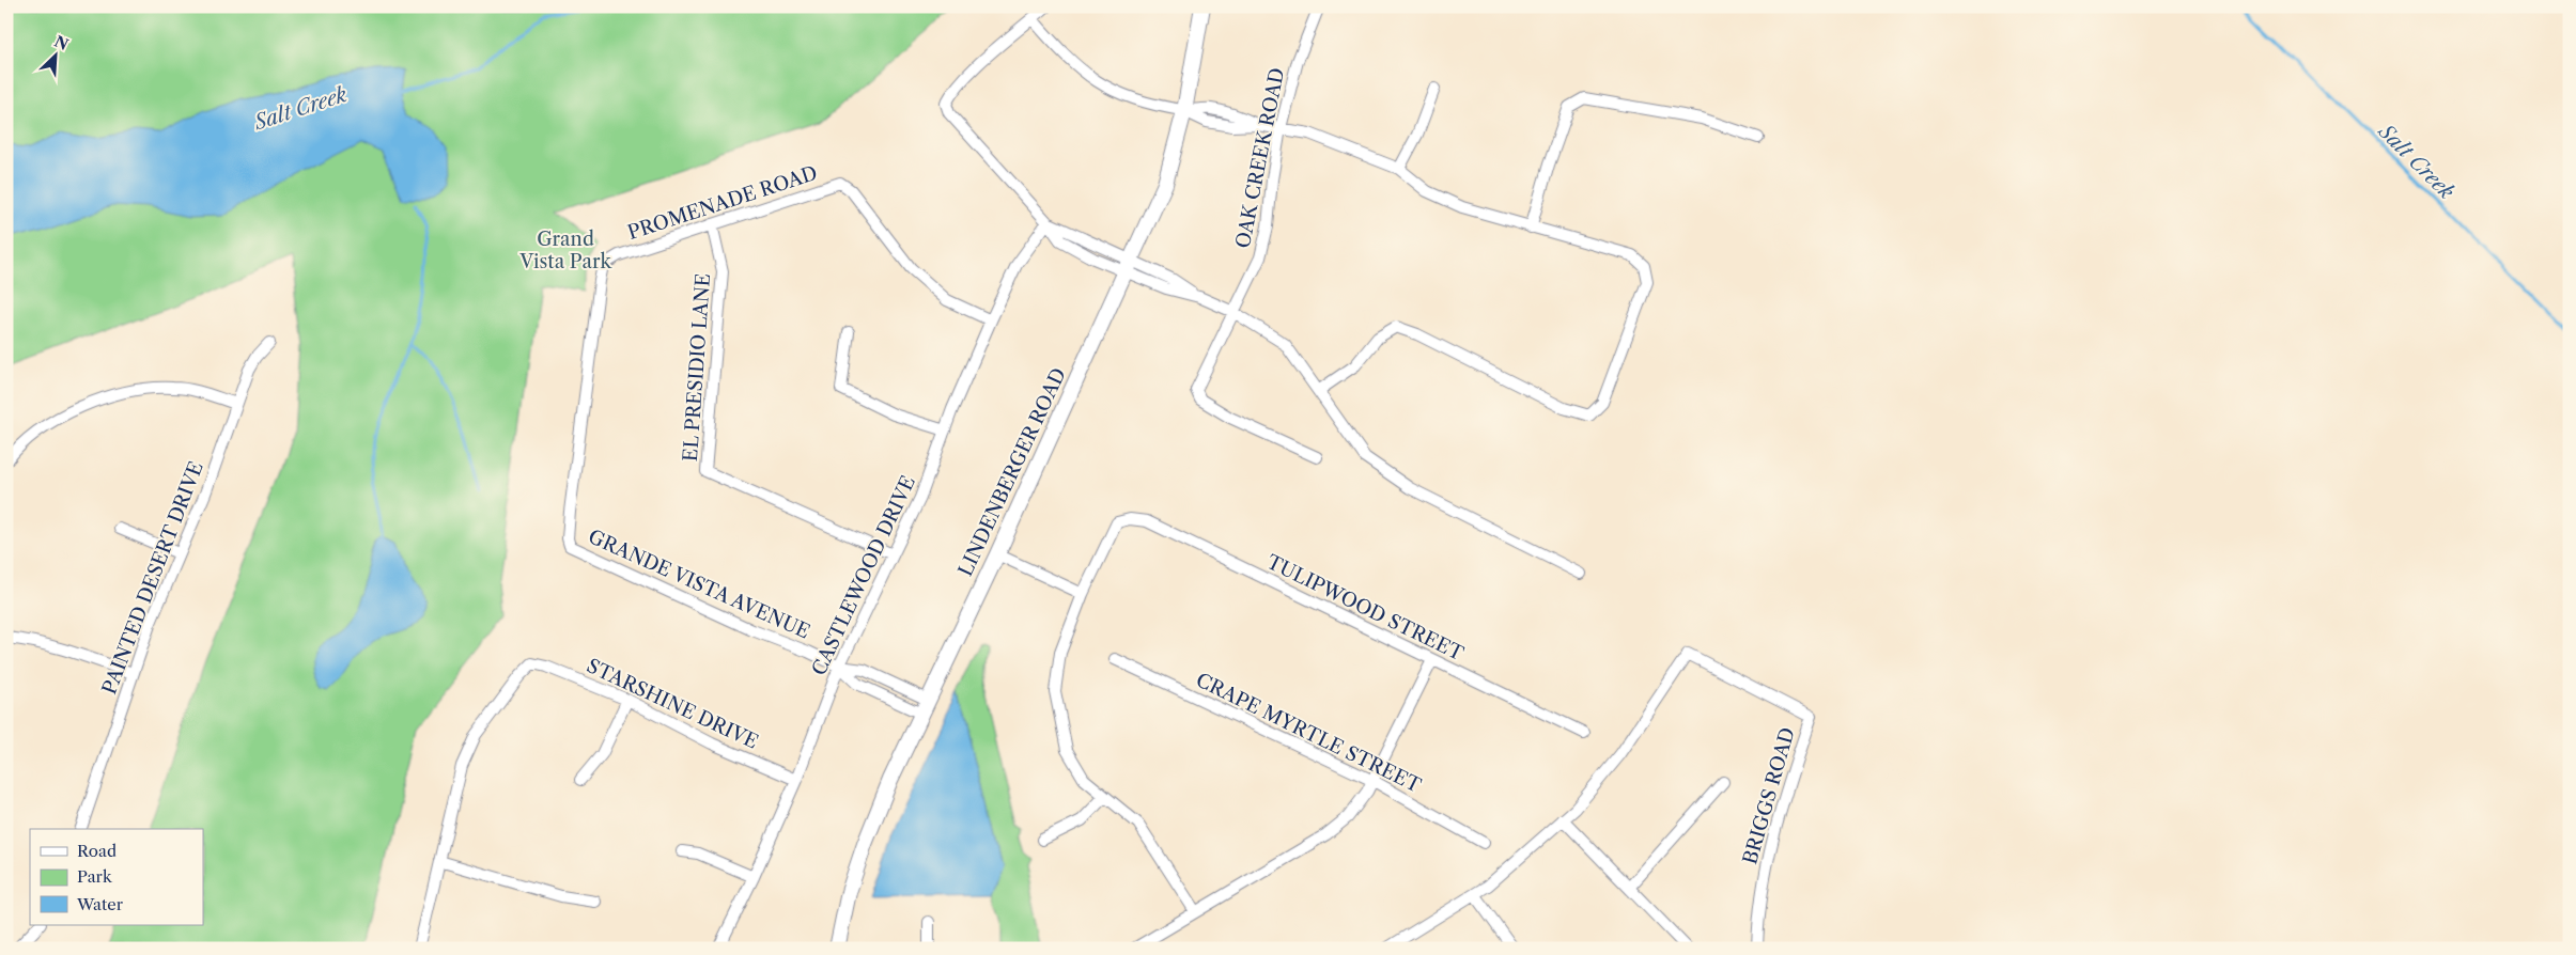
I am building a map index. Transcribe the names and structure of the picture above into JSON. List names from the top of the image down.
{
  "streets": {
    "street": [
      "OAK CREEK ROAD",
      "PROMENADE ROAD",
      "EL PRESIDIO LANE",
      "LINDENBERGER ROAD",
      "CASTLEWOOD DRIVE",
      "PAINTED DESERT DRIVE",
      "GRANDE VISTA AVENUE",
      "TULIPWOOD STREET",
      "STARSHINE DRIVE",
      "CRAPE MYRTLE STREET",
      "BRIGGS ROAD"
    ]
  },
  "crossings": [
    ["PROMENADE ROAD", "EL PRESIDIO LANE"],
    ["PROMENADE ROAD", "CASTLEWOOD DRIVE"],
    ["PROMENADE ROAD", "GRANDE VISTA AVENUE"],
    ["EL PRESIDIO LANE", "CASTLEWOOD DRIVE"],
    ["LINDENBERGER ROAD", "GRANDE VISTA AVENUE"],
    ["CASTLEWOOD DRIVE", "GRANDE VISTA AVENUE"],
    ["CASTLEWOOD DRIVE", "STARSHINE DRIVE"]
  ],
  "water": ["Salt Creek"],
  "parks": ["Grand Vista Park"],
  "legend": ["Road", "Park", "Water"],
  "north": "top right"
}
